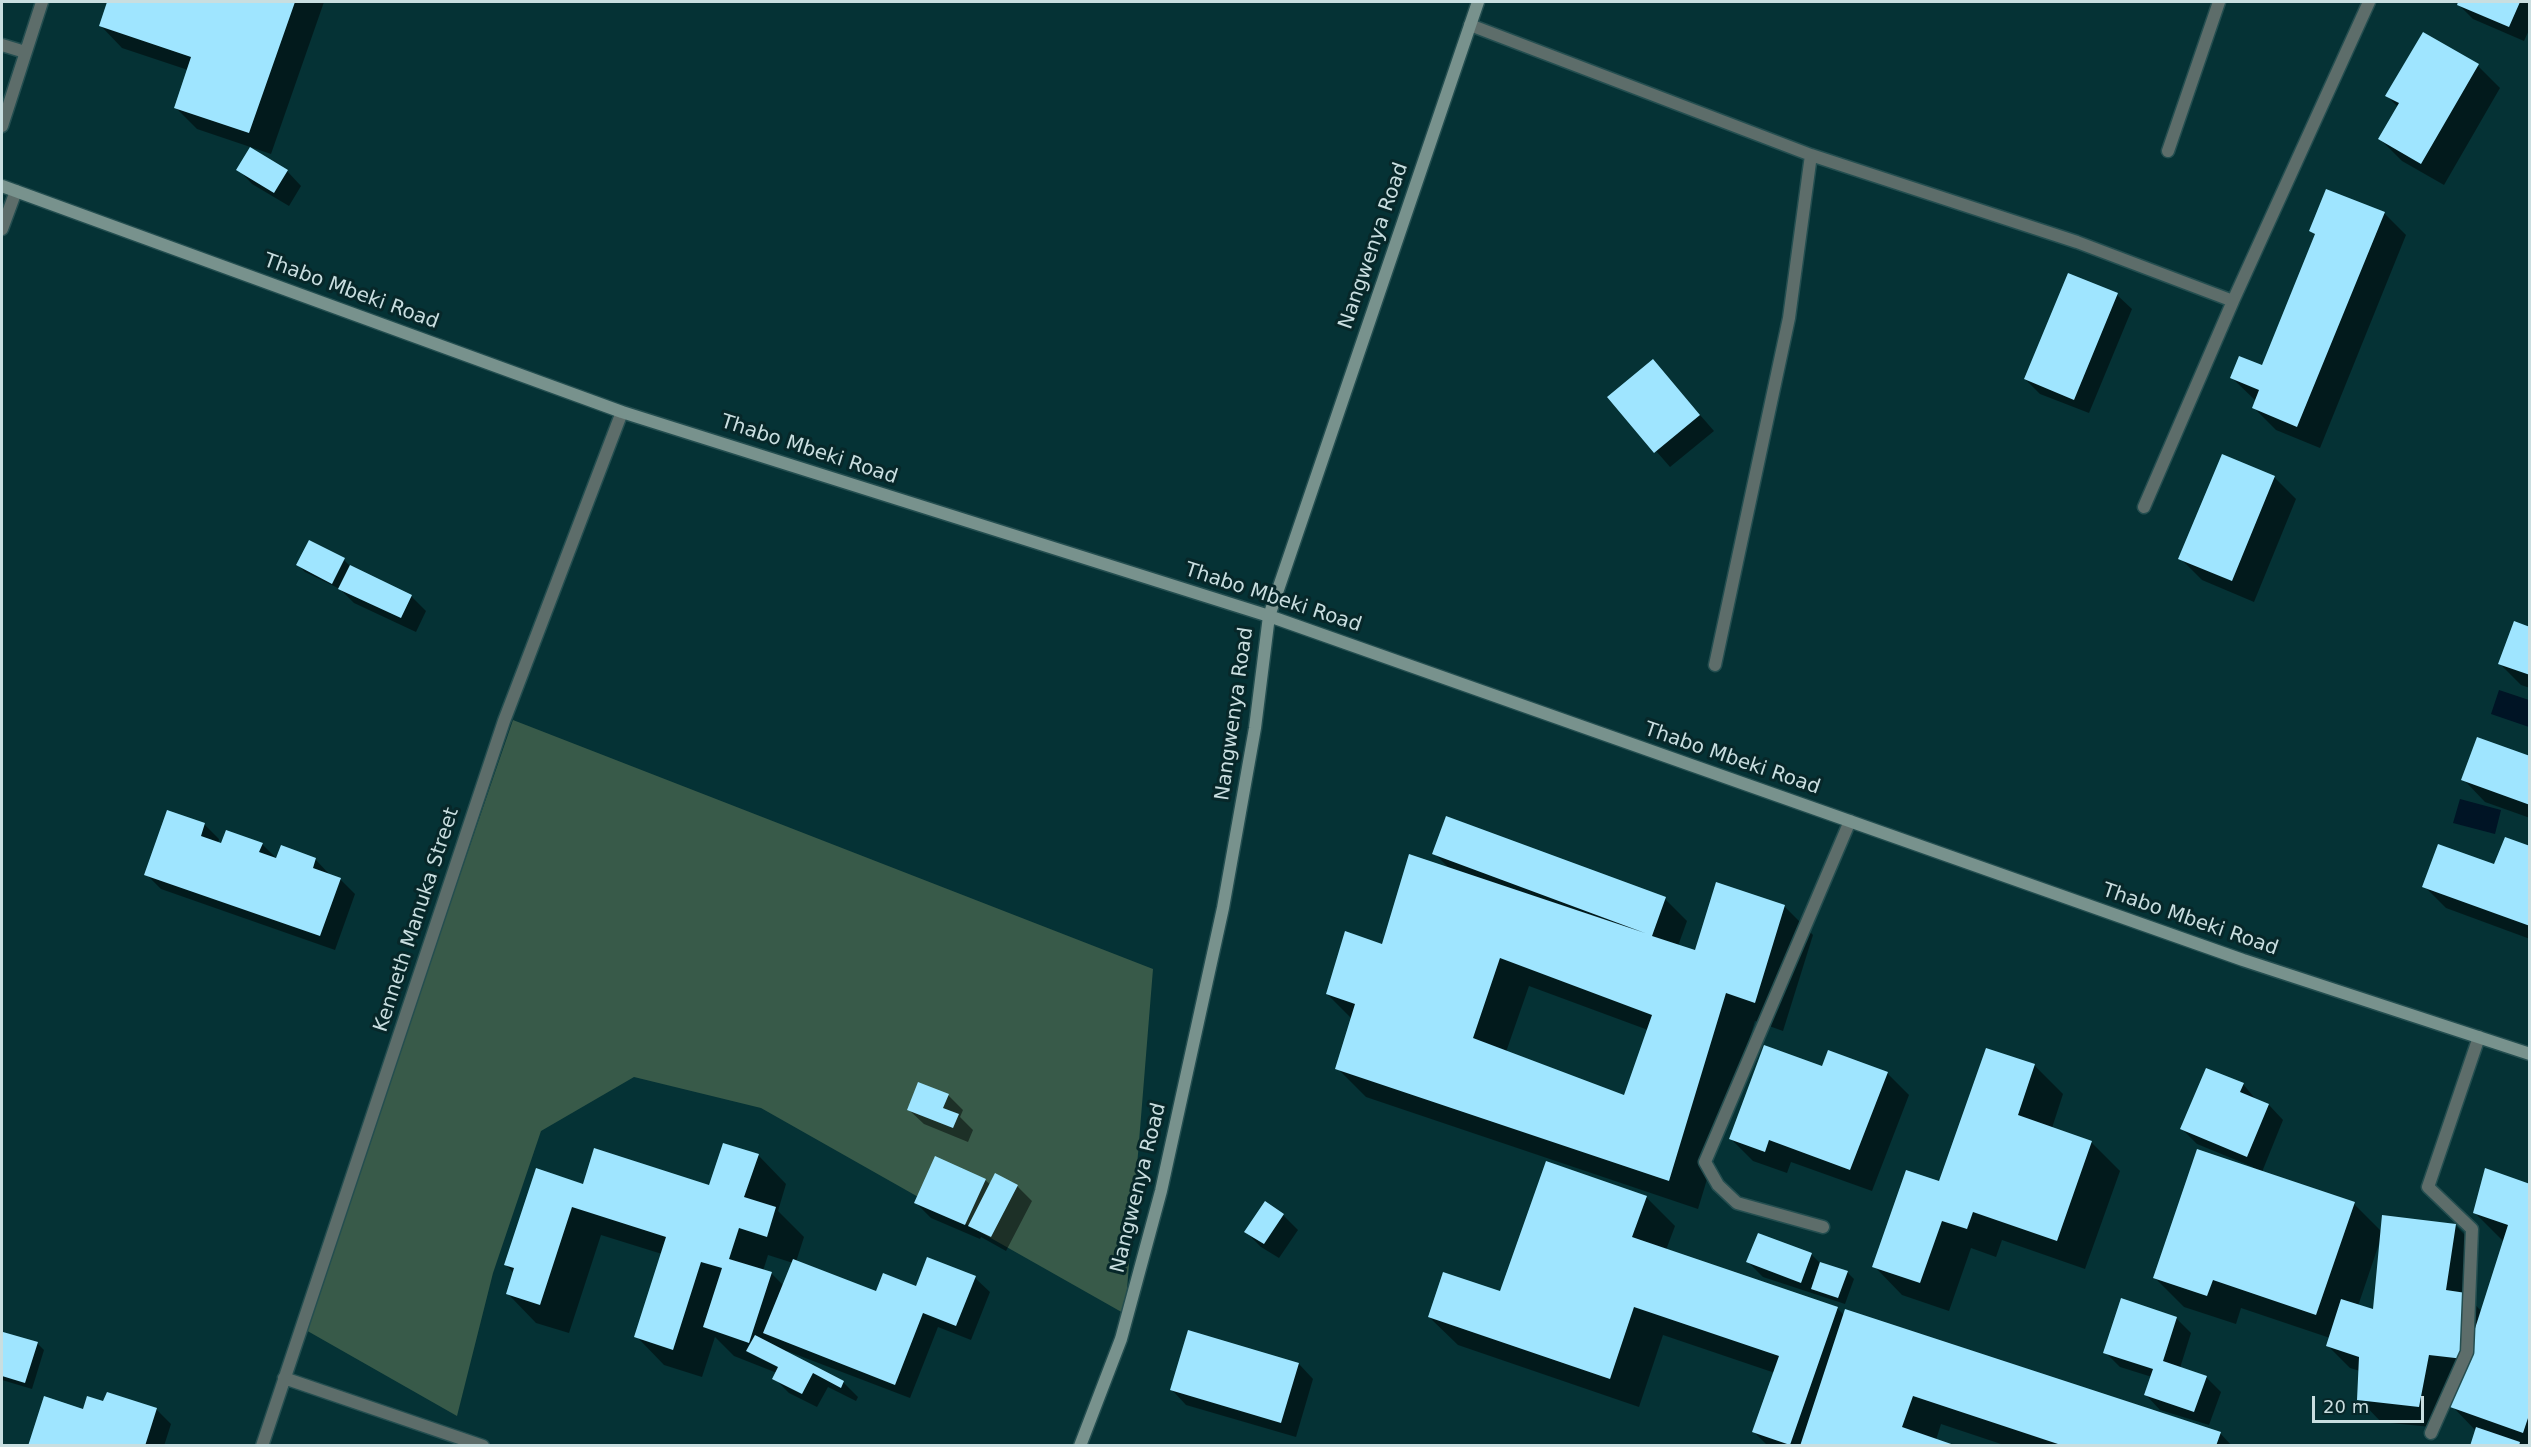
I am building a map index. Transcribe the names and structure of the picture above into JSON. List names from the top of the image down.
{
  "streets": {
    "main road": ["Nangwenya Road", "Thabo Mbeki Road"],
    "street": ["Kenneth Manuka Street"]
  },
  "crossings": [
    ["Nangwenya Road", "Thabo Mbeki Road"],
    ["Thabo Mbeki Road", "Kenneth Manuka Street"]
  ],
  "scale_bar": "20 m"
}
